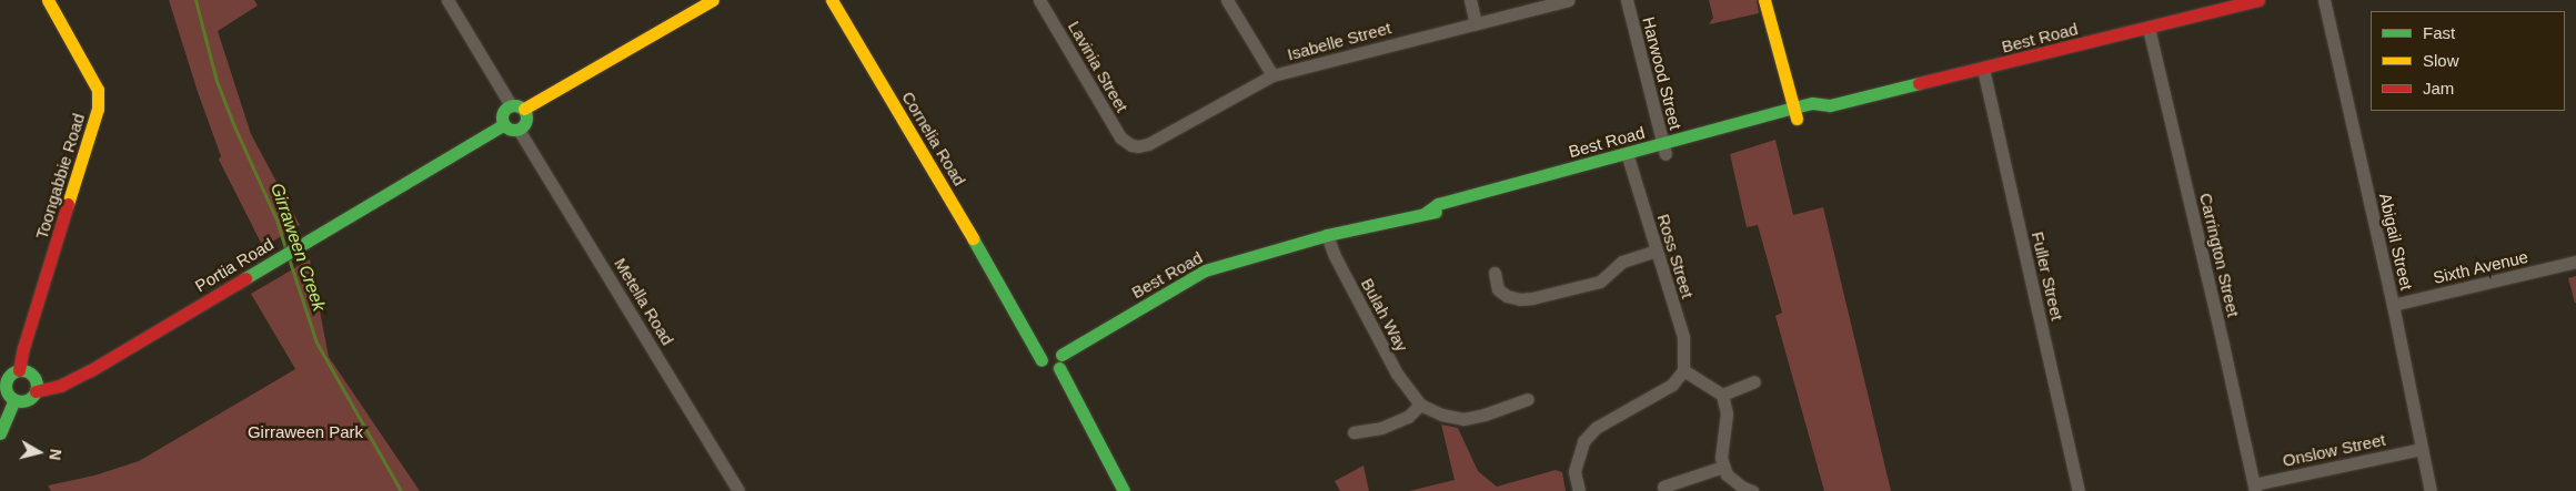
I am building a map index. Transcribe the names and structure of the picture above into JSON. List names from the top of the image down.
{
  "streets": {
    "main road": [
      "Best Road",
      "Cornelia Road",
      "Toongabbie Road",
      "Portia Road"
    ],
    "street": [
      "Isabelle Street",
      "Lavinia Street",
      "Harwood Street",
      "Abigail Street",
      "Carrington Street",
      "Ross Street",
      "Sixth Avenue",
      "Fuller Street",
      "Metella Road",
      "Bulah Way",
      "Onslow Street"
    ]
  },
  "crossings": [
    ["Best Road", "Harwood Street"],
    ["Best Road", "Cornelia Road"],
    ["Best Road", "Carrington Street"],
    ["Best Road", "Ross Street"],
    ["Best Road", "Fuller Street"],
    ["Best Road", "Bulah Way"],
    ["Isabelle Street", "Lavinia Street"],
    ["Toongabbie Road", "Portia Road"],
    ["Abigail Street", "Sixth Avenue"],
    ["Abigail Street", "Onslow Street"],
    ["Carrington Street", "Onslow Street"],
    ["Portia Road", "Metella Road"]
  ],
  "water": ["Girraween Creek"],
  "parks": ["Girraween Park"],
  "legend": ["Fast", "Slow", "Jam"],
  "north": "right"
}
